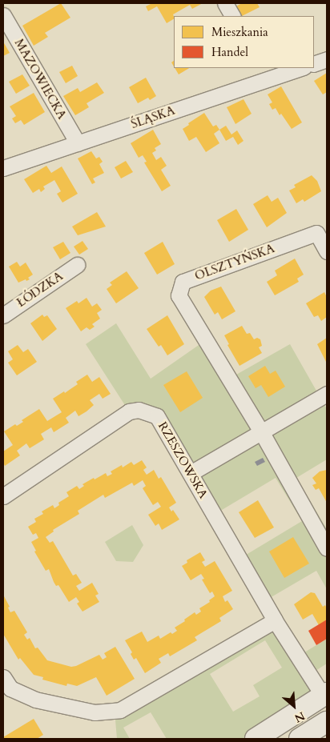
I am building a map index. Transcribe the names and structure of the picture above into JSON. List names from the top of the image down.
{
  "streets": {
    "street": [
      "MAZOWIECKA",
      "ŚLĄSKA",
      "OLSZTYŃSKA",
      "ŁÓDZKA",
      "RZESZOWSKA"
    ]
  },
  "crossings": [
    ["MAZOWIECKA", "ŚLĄSKA"]
  ],
  "legend": ["Mieszkania", "Handel"],
  "north": "bottom right"
}
